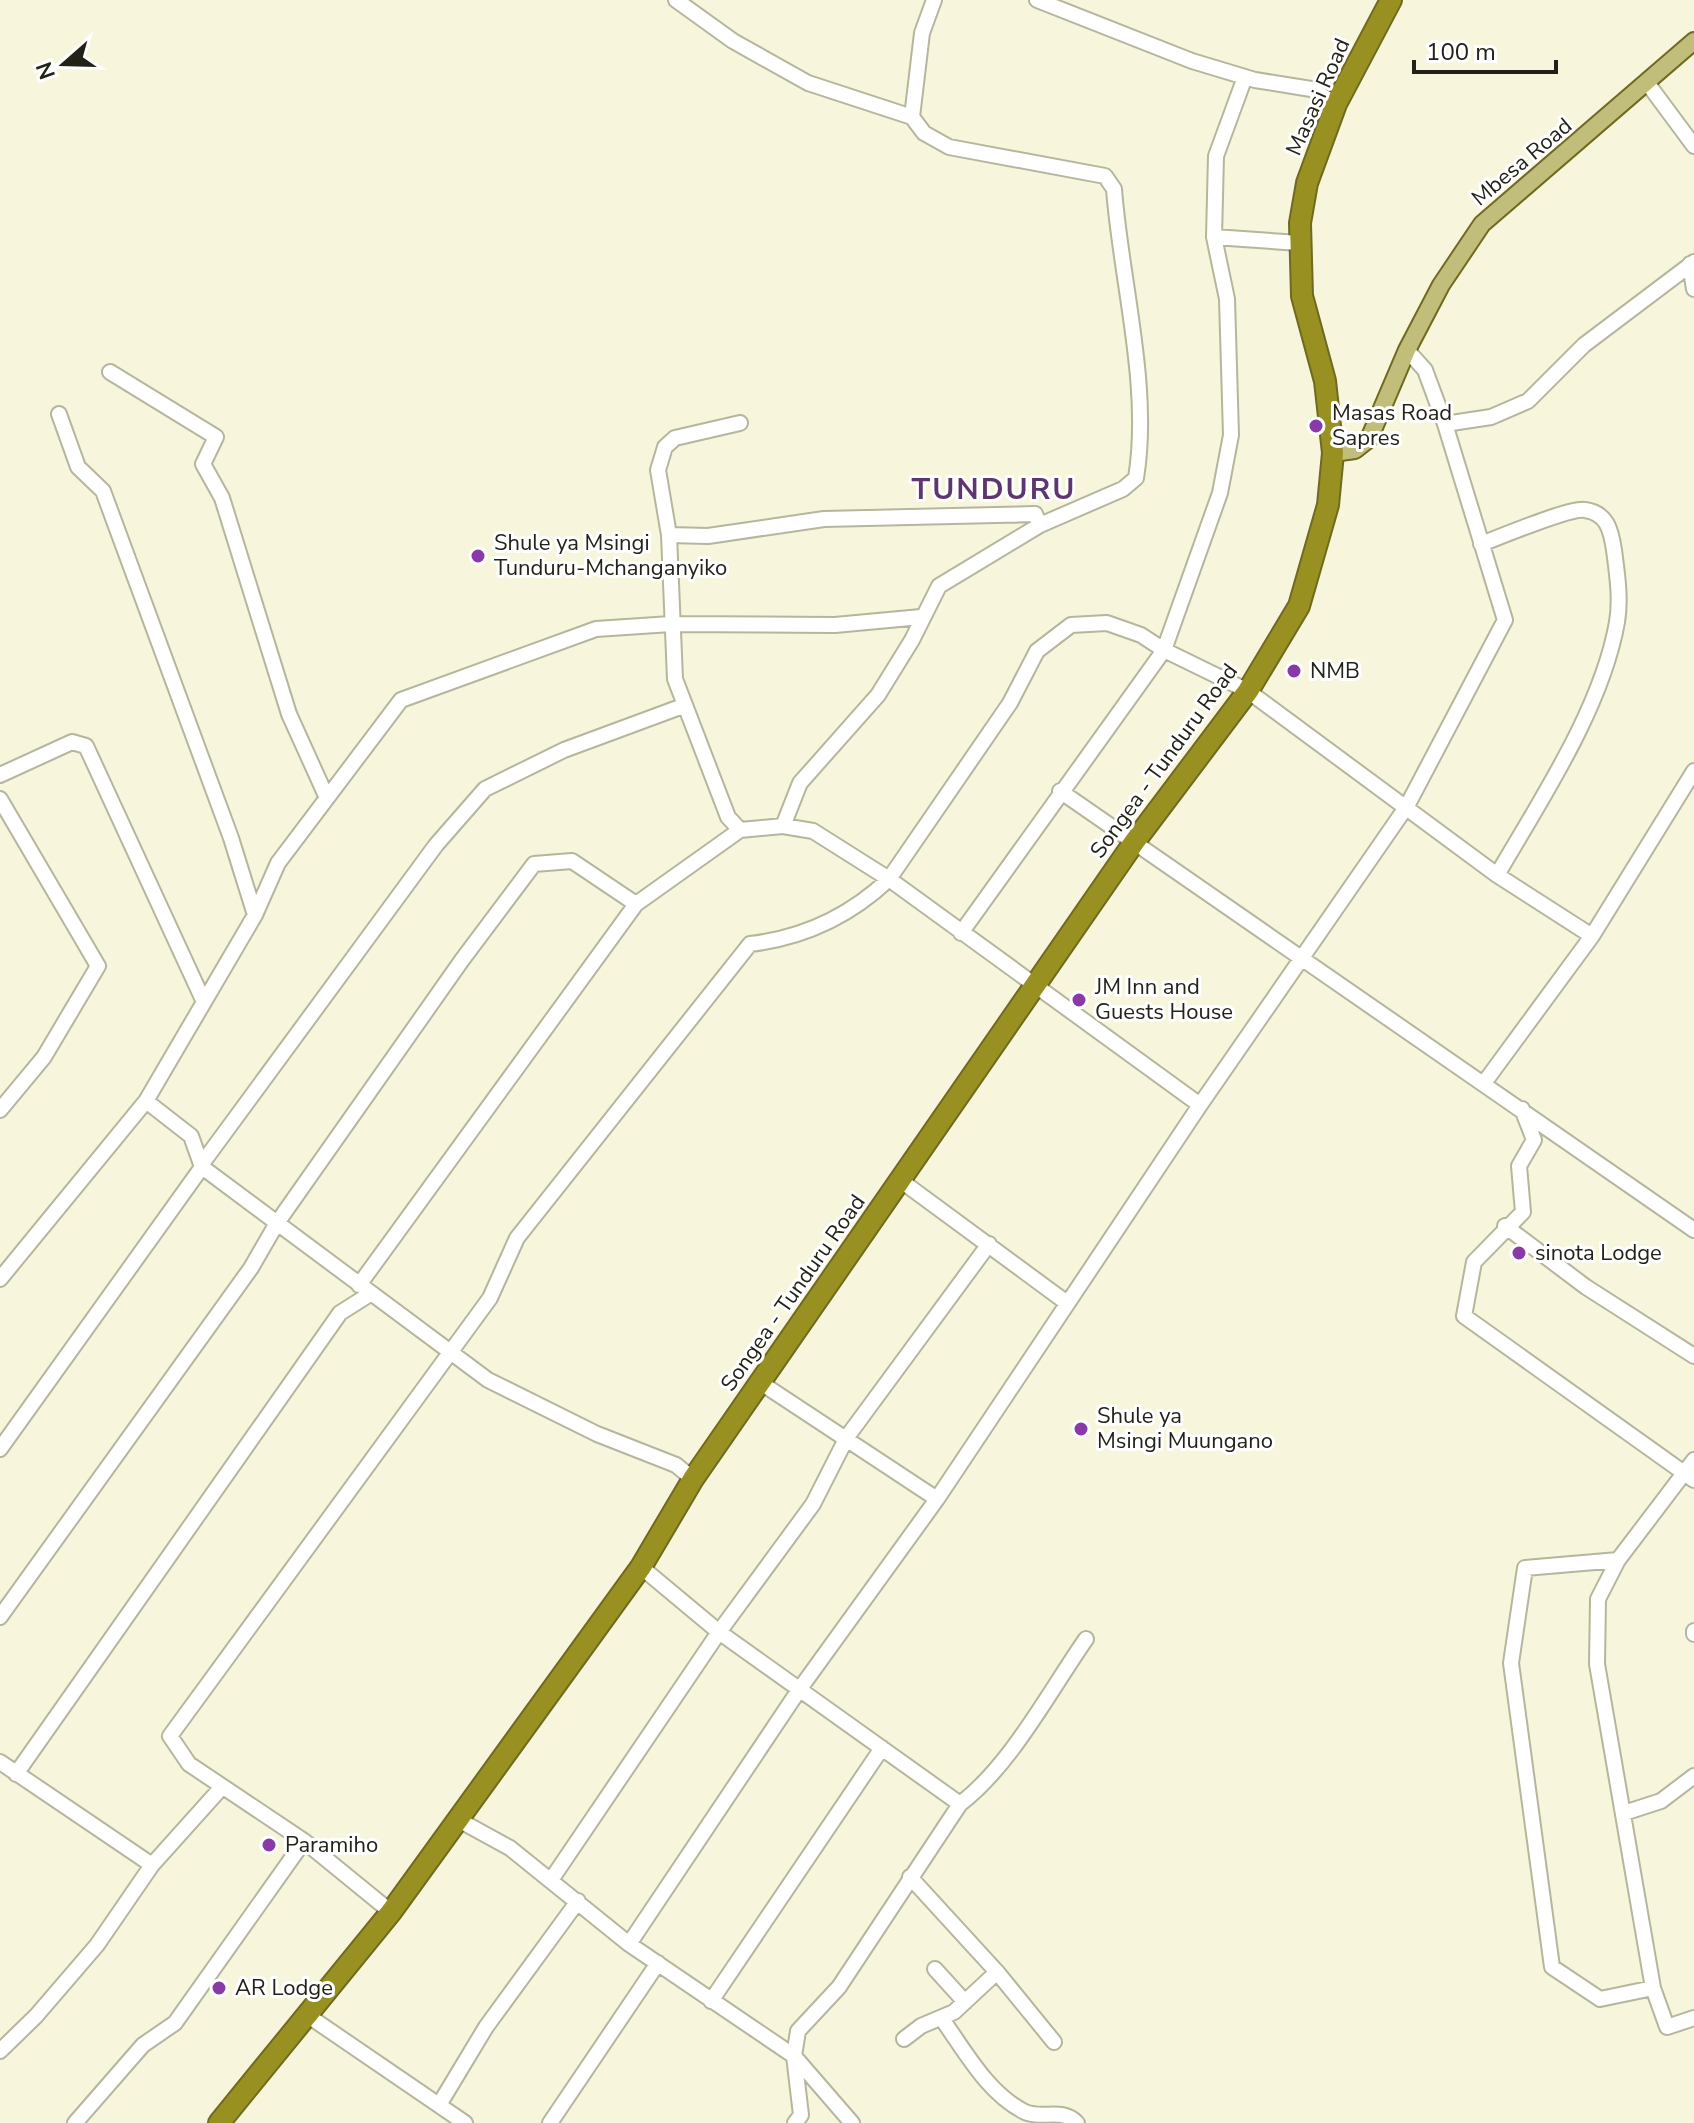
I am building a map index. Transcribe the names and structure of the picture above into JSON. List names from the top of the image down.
{
  "streets": {
    "highway": ["Masasi Road", "Songea - Tunduru Road"],
    "main road": ["Mbesa Road"]
  },
  "crossings": [
    ["Masasi Road", "Mbesa Road"],
    ["Masasi Road", "Songea - Tunduru Road"],
    ["Mbesa Road", "Songea - Tunduru Road"]
  ],
  "districts": ["TUNDURU"],
  "places": [
    "Masas Road Sapres",
    "Shule ya Msingi Tunduru-Mchanganyiko",
    "NMB",
    "JM Inn and Guests House",
    "sinota Lodge",
    "Shule ya Msingi Muungano",
    "Paramiho",
    "AR Lodge"
  ],
  "scale_bar": "100 m",
  "north": "left"
}
